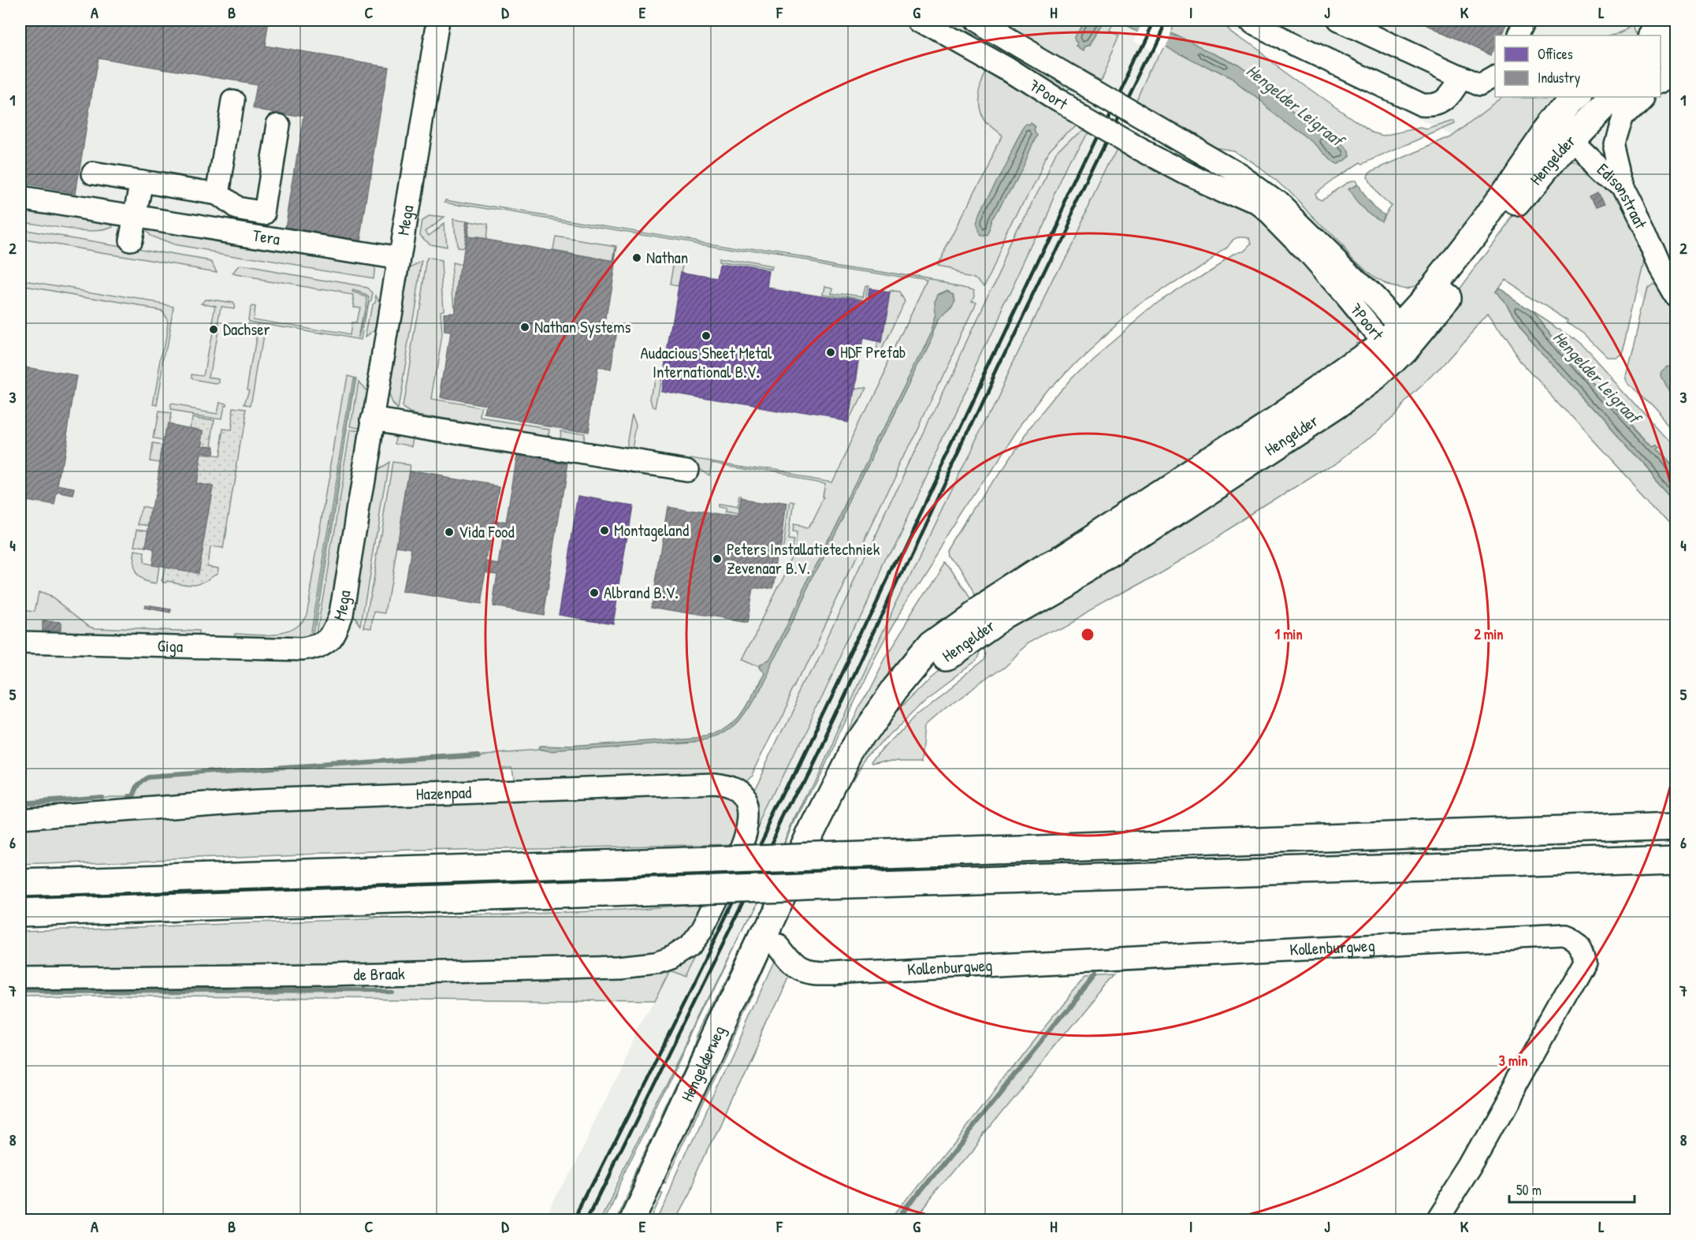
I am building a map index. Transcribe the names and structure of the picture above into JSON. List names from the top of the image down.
{
  "streets": {
    "main road": ["Hengelder", "Hengelderweg"],
    "street": [
      "7Poort",
      "Edisonstraat",
      "Mega",
      "Tera",
      "Giga",
      "Hazenpad",
      "Kollenburgweg",
      "de Braak"
    ]
  },
  "crossings": [
    ["7Poort", "Hengelder"],
    ["Hengelder", "Edisonstraat"],
    ["Hengelder", "Hengelderweg"],
    ["Mega", "Tera"],
    ["Mega", "Giga"],
    ["Hazenpad", "de Braak"]
  ],
  "water": ["Hengelder Leigraaf"],
  "places": [
    "Nathan",
    "Nathan Systems",
    "Dachser",
    "Audacious Sheet Metal International B.V.",
    "HDF Prefab",
    "Montageland",
    "Vida Food",
    "Peters Installatietechniek Zevenaar B.V.",
    "Albrand B.V."
  ],
  "legend": ["Offices", "Industry"],
  "scale_bar": "50 m",
  "grid": {
    "columns": [
      "A",
      "B",
      "C",
      "D",
      "E",
      "F",
      "G",
      "H",
      "I",
      "J",
      "K",
      "L"
    ],
    "rows": [
      "1",
      "2",
      "3",
      "4",
      "5",
      "6",
      "7",
      "8"
    ]
  },
  "rings": ["1 min", "2 min", "3 min"]
}
